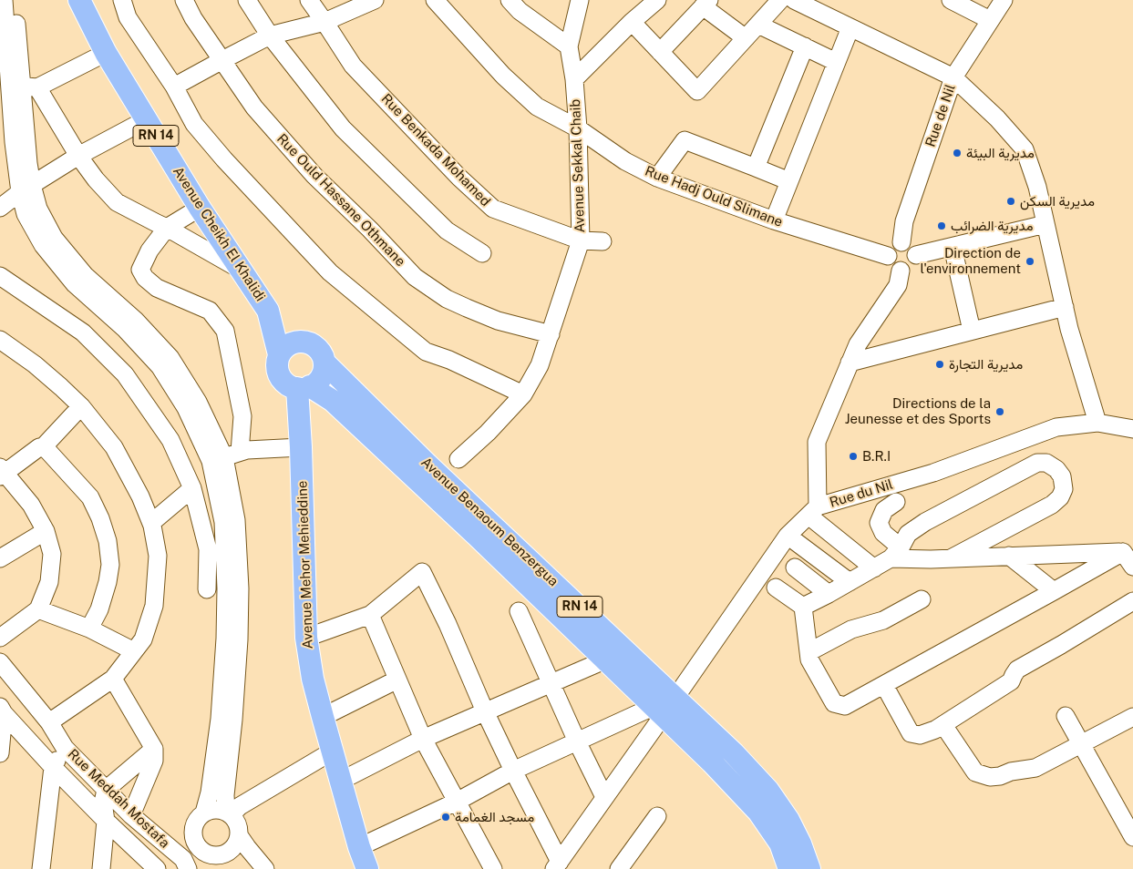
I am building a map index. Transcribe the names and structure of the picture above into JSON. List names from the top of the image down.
{
  "streets": {
    "main road": [
      "RN 14",
      "Avenue Cheikh El Khalidi",
      "Avenue Benaoum Benzergua",
      "Avenue Mehor Mehieddine"
    ],
    "street": [
      "Rue de Nil",
      "Rue Benkada Mohamed",
      "Avenue Sekkal Chaib",
      "Rue Hadj Ould Slimane",
      "Rue Ould Hassane Othmane",
      "Rue du Nil",
      "Rue Meddah Mostafa"
    ]
  },
  "crossings": [
    ["Rue de Nil", "Rue Hadj Ould Slimane"],
    ["RN 14", "Avenue Cheikh El Khalidi"],
    ["RN 14", "Avenue Benaoum Benzergua"],
    ["RN 14", "Avenue Mehor Mehieddine"],
    ["Rue Benkada Mohamed", "Avenue Sekkal Chaib"],
    ["Avenue Sekkal Chaib", "Rue Hadj Ould Slimane"],
    ["Avenue Sekkal Chaib", "Rue Ould Hassane Othmane"],
    ["Avenue Cheikh El Khalidi", "Avenue Benaoum Benzergua"],
    ["Avenue Cheikh El Khalidi", "Avenue Mehor Mehieddine"],
    ["Rue du Nil", "Avenue Benaoum Benzergua"],
    ["Avenue Benaoum Benzergua", "Avenue Mehor Mehieddine"]
  ],
  "places": [
    "مديرية البيئة",
    "مديرية السكن",
    "مديرية الضرائب",
    "Direction de l'environnement",
    "مديرية التجارة",
    "Directions de la Jeunesse et des Sports",
    "B.R.I",
    "مسجد الغمامة"
  ]
}
